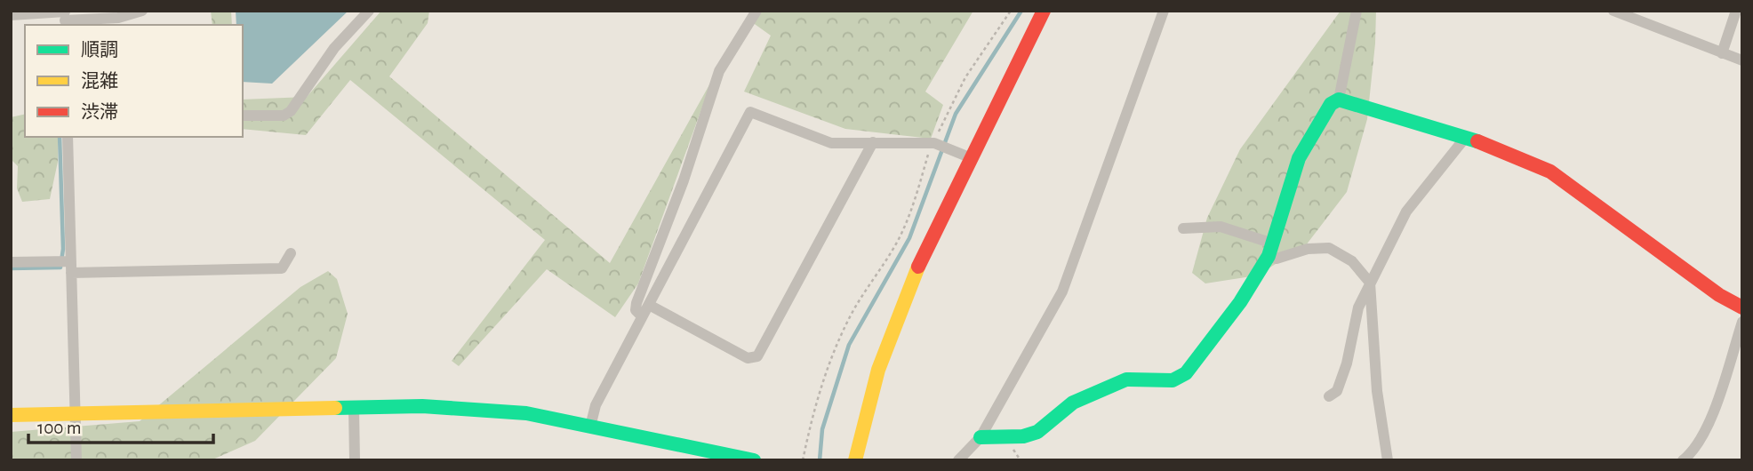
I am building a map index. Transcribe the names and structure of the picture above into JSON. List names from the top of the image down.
{
  "legend": ["順調", "混雑", "渋滞"],
  "scale_bar": "100 m"
}
